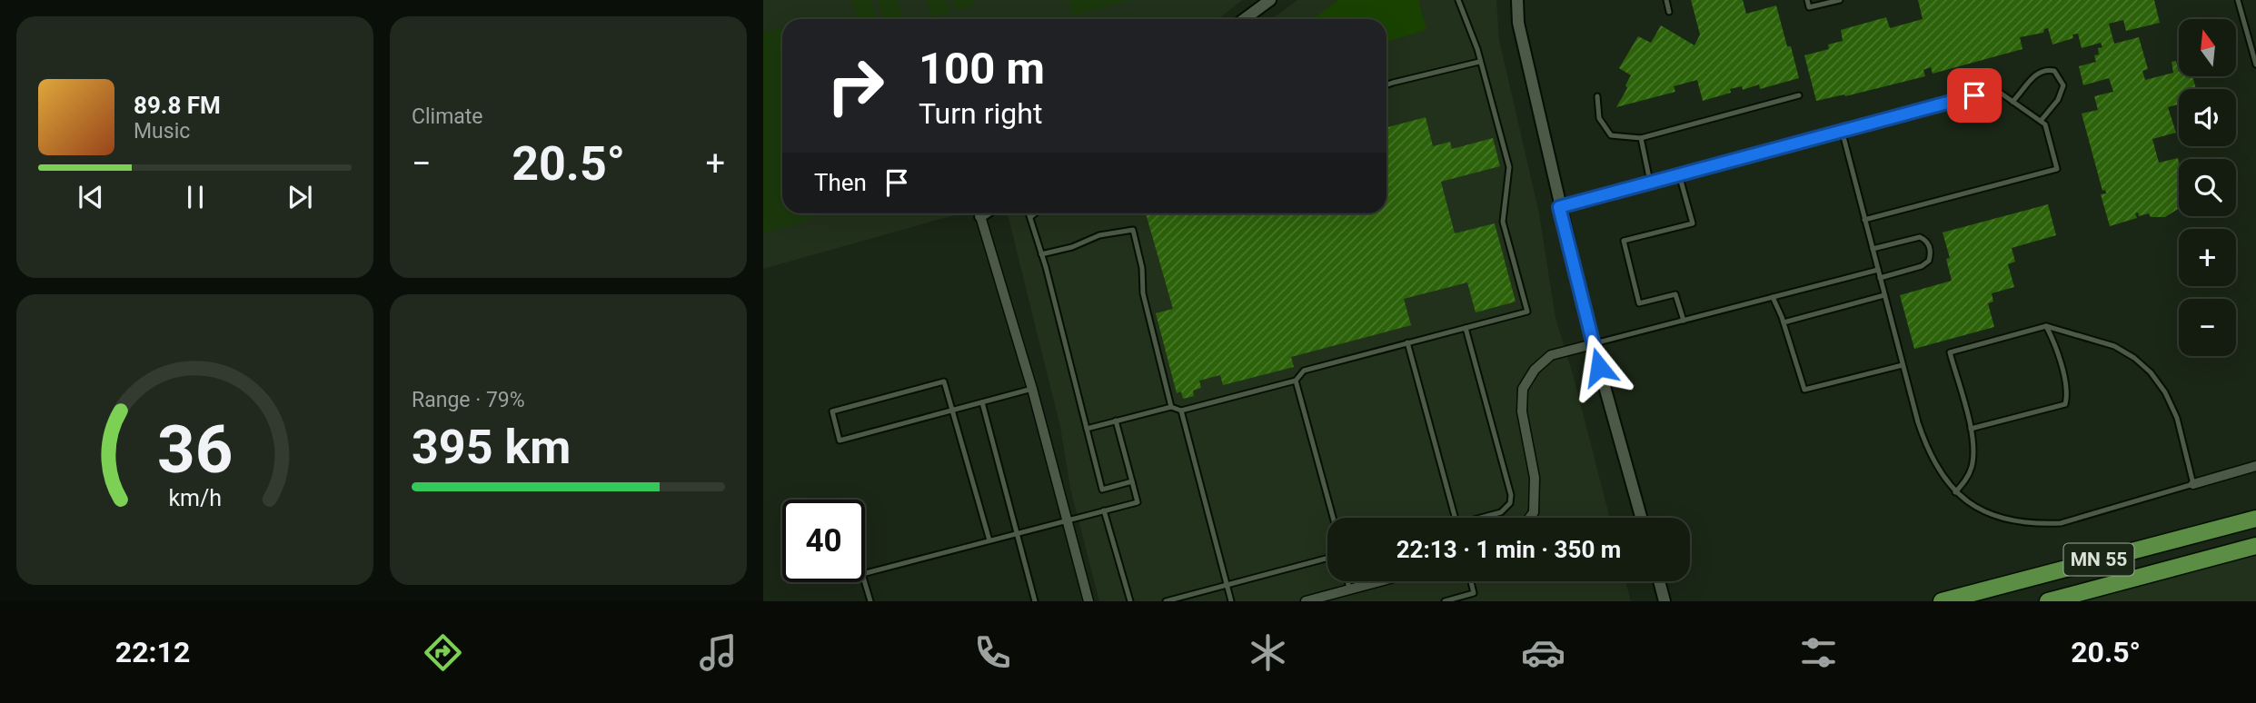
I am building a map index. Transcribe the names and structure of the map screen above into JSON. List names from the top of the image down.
{
  "streets": {
    "highway": ["MN 55"]
  },
  "north": "top",
  "page": {
    "tile": [
      "Climate",
      ["Range · 79%", "395 km"]
    ],
    "map_buttons": ["+", "−"],
    "turn": ["100 m", "Turn right"],
    "song": ["89.8 FM", "Music"],
    "heat": ["−", "20.5°", "+"],
    "then": "Then",
    "limit": "40",
    "trip": "22:13 · 1 min · 350 m",
    "tabs": ["22:12", "20.5°"],
    "gauge": ["36", "km/h"]
  }
}
